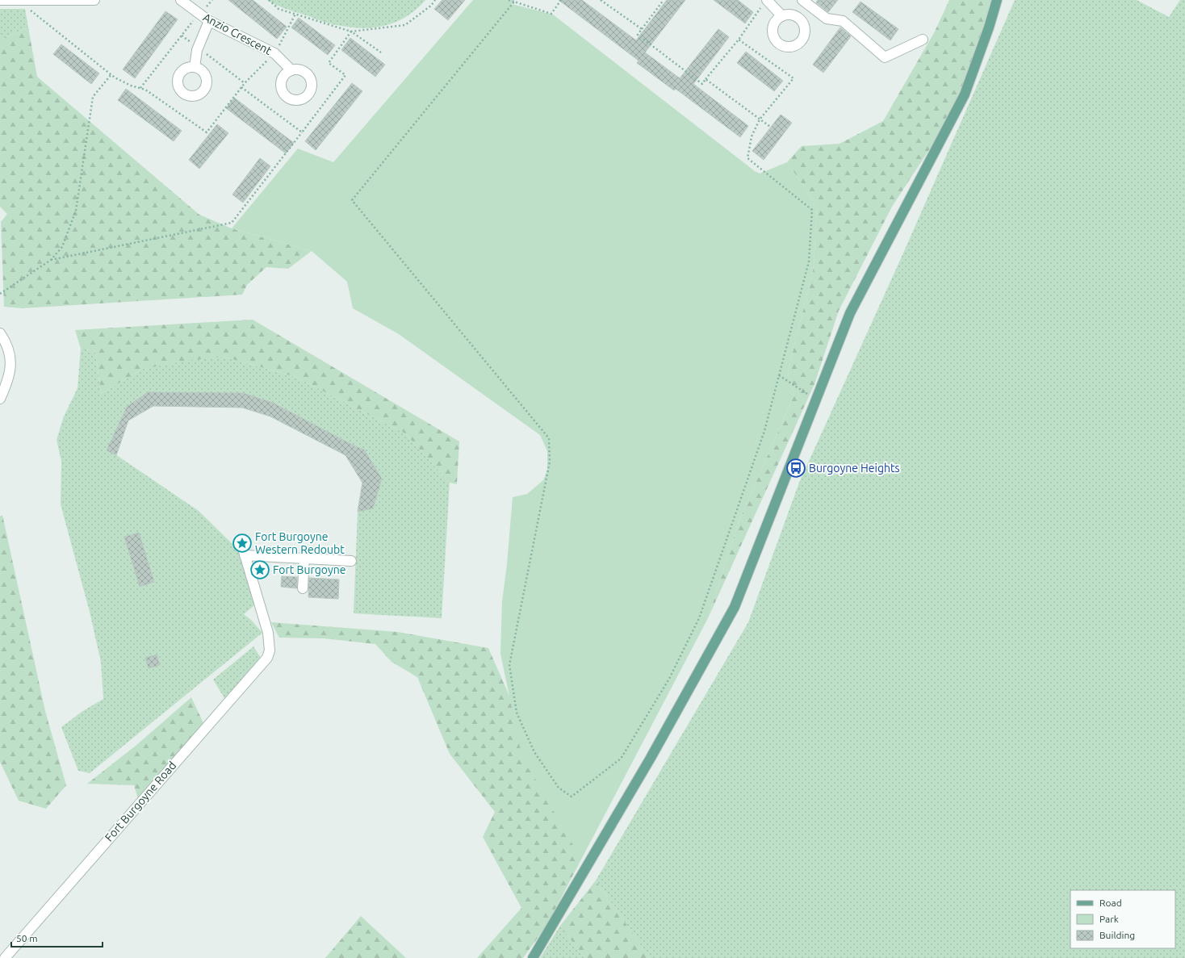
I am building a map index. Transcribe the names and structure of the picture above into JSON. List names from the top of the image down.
{
  "streets": {
    "street": ["Anzio Crescent", "Fort Burgoyne Road"]
  },
  "places": {
    "bus stop": ["Burgoyne Heights"],
    "place": ["Fort Burgoyne Western Redoubt", "Fort Burgoyne"]
  },
  "legend": ["Road", "Park", "Building"],
  "scale_bar": "50 m"
}
